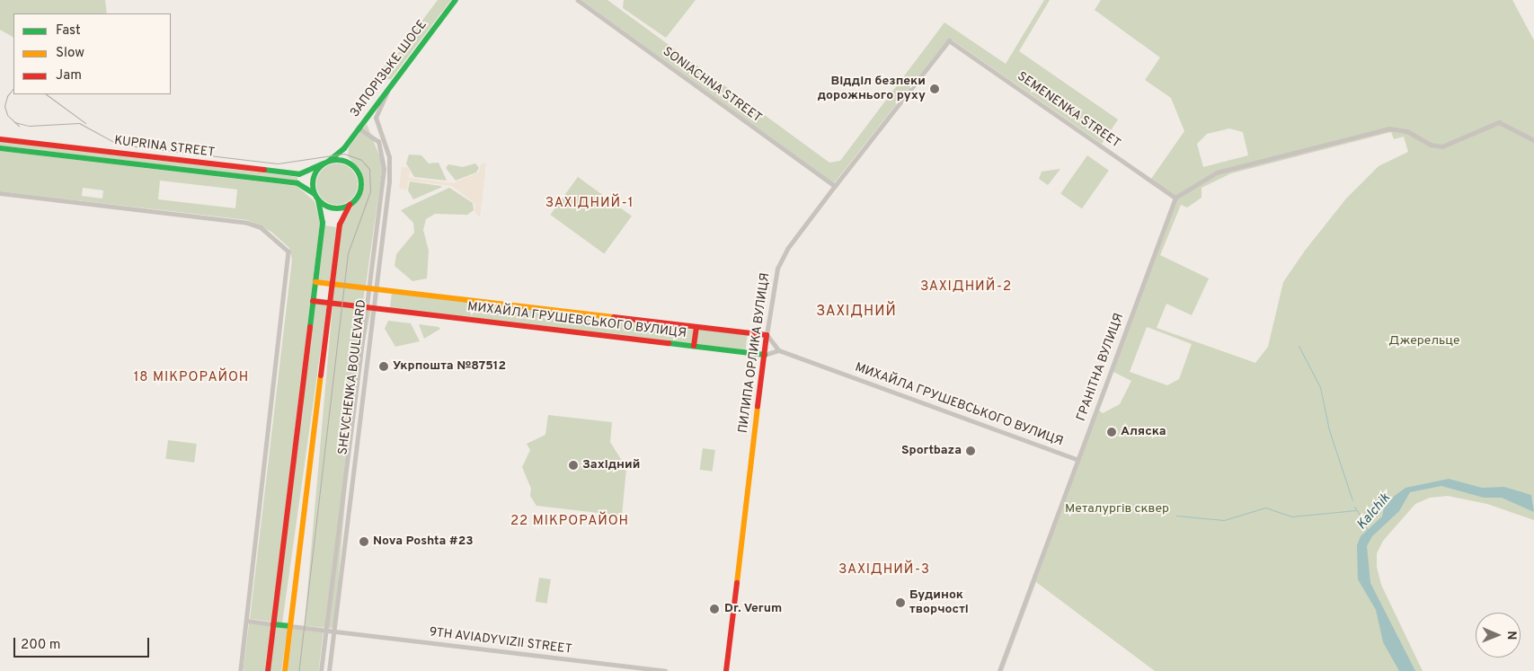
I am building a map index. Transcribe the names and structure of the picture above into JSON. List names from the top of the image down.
{
  "streets": {
    "main road": [
      "ЗАПОРІЗЬКЕ ШОСЕ",
      "KUPRINA STREET",
      "МИХАЙЛА ГРУШЕВСЬКОГО ВУЛИЦЯ",
      "ПИЛИПА ОРЛИКА ВУЛИЦЯ"
    ],
    "street": [
      "SONIACHNA STREET",
      "SEMENENKA STREET",
      "ГРАНІТНА ВУЛИЦЯ",
      "SHEVCHENKA BOULEVARD",
      "9TH AVIADYVIZII STREET"
    ]
  },
  "crossings": [
    ["ЗАПОРІЗЬКЕ ШОСЕ", "KUPRINA STREET"],
    ["ЗАПОРІЗЬКЕ ШОСЕ", "SHEVCHENKA BOULEVARD"],
    ["SONIACHNA STREET", "ПИЛИПА ОРЛИКА ВУЛИЦЯ"],
    ["SEMENENKA STREET", "ПИЛИПА ОРЛИКА ВУЛИЦЯ"],
    ["SEMENENKA STREET", "ГРАНІТНА ВУЛИЦЯ"],
    ["МИХАЙЛА ГРУШЕВСЬКОГО ВУЛИЦЯ", "ПИЛИПА ОРЛИКА ВУЛИЦЯ"],
    ["МИХАЙЛА ГРУШЕВСЬКОГО ВУЛИЦЯ", "ГРАНІТНА ВУЛИЦЯ"],
    ["МИХАЙЛА ГРУШЕВСЬКОГО ВУЛИЦЯ", "SHEVCHENKA BOULEVARD"],
    ["SHEVCHENKA BOULEVARD", "9TH AVIADYVIZII STREET"]
  ],
  "districts": [
    "ЗАХІДНИЙ-1",
    "ЗАХІДНИЙ-2",
    "ЗАХІДНИЙ",
    "18 МІКРОРАЙОН",
    "22 МІКРОРАЙОН",
    "ЗАХІДНИЙ-3"
  ],
  "water": ["Kalchik"],
  "parks": ["Джерельце", "Металургів сквер"],
  "places": [
    "ВІдділ безпеки дорожнього руху",
    "Укрпошта №87512",
    "Аляска",
    "Sportbaza",
    "Західний",
    "Nova Poshta #23",
    "Будинок творчості",
    "Dr. Verum"
  ],
  "legend": ["Fast", "Slow", "Jam"],
  "scale_bar": "200 m",
  "north": "right"
}
